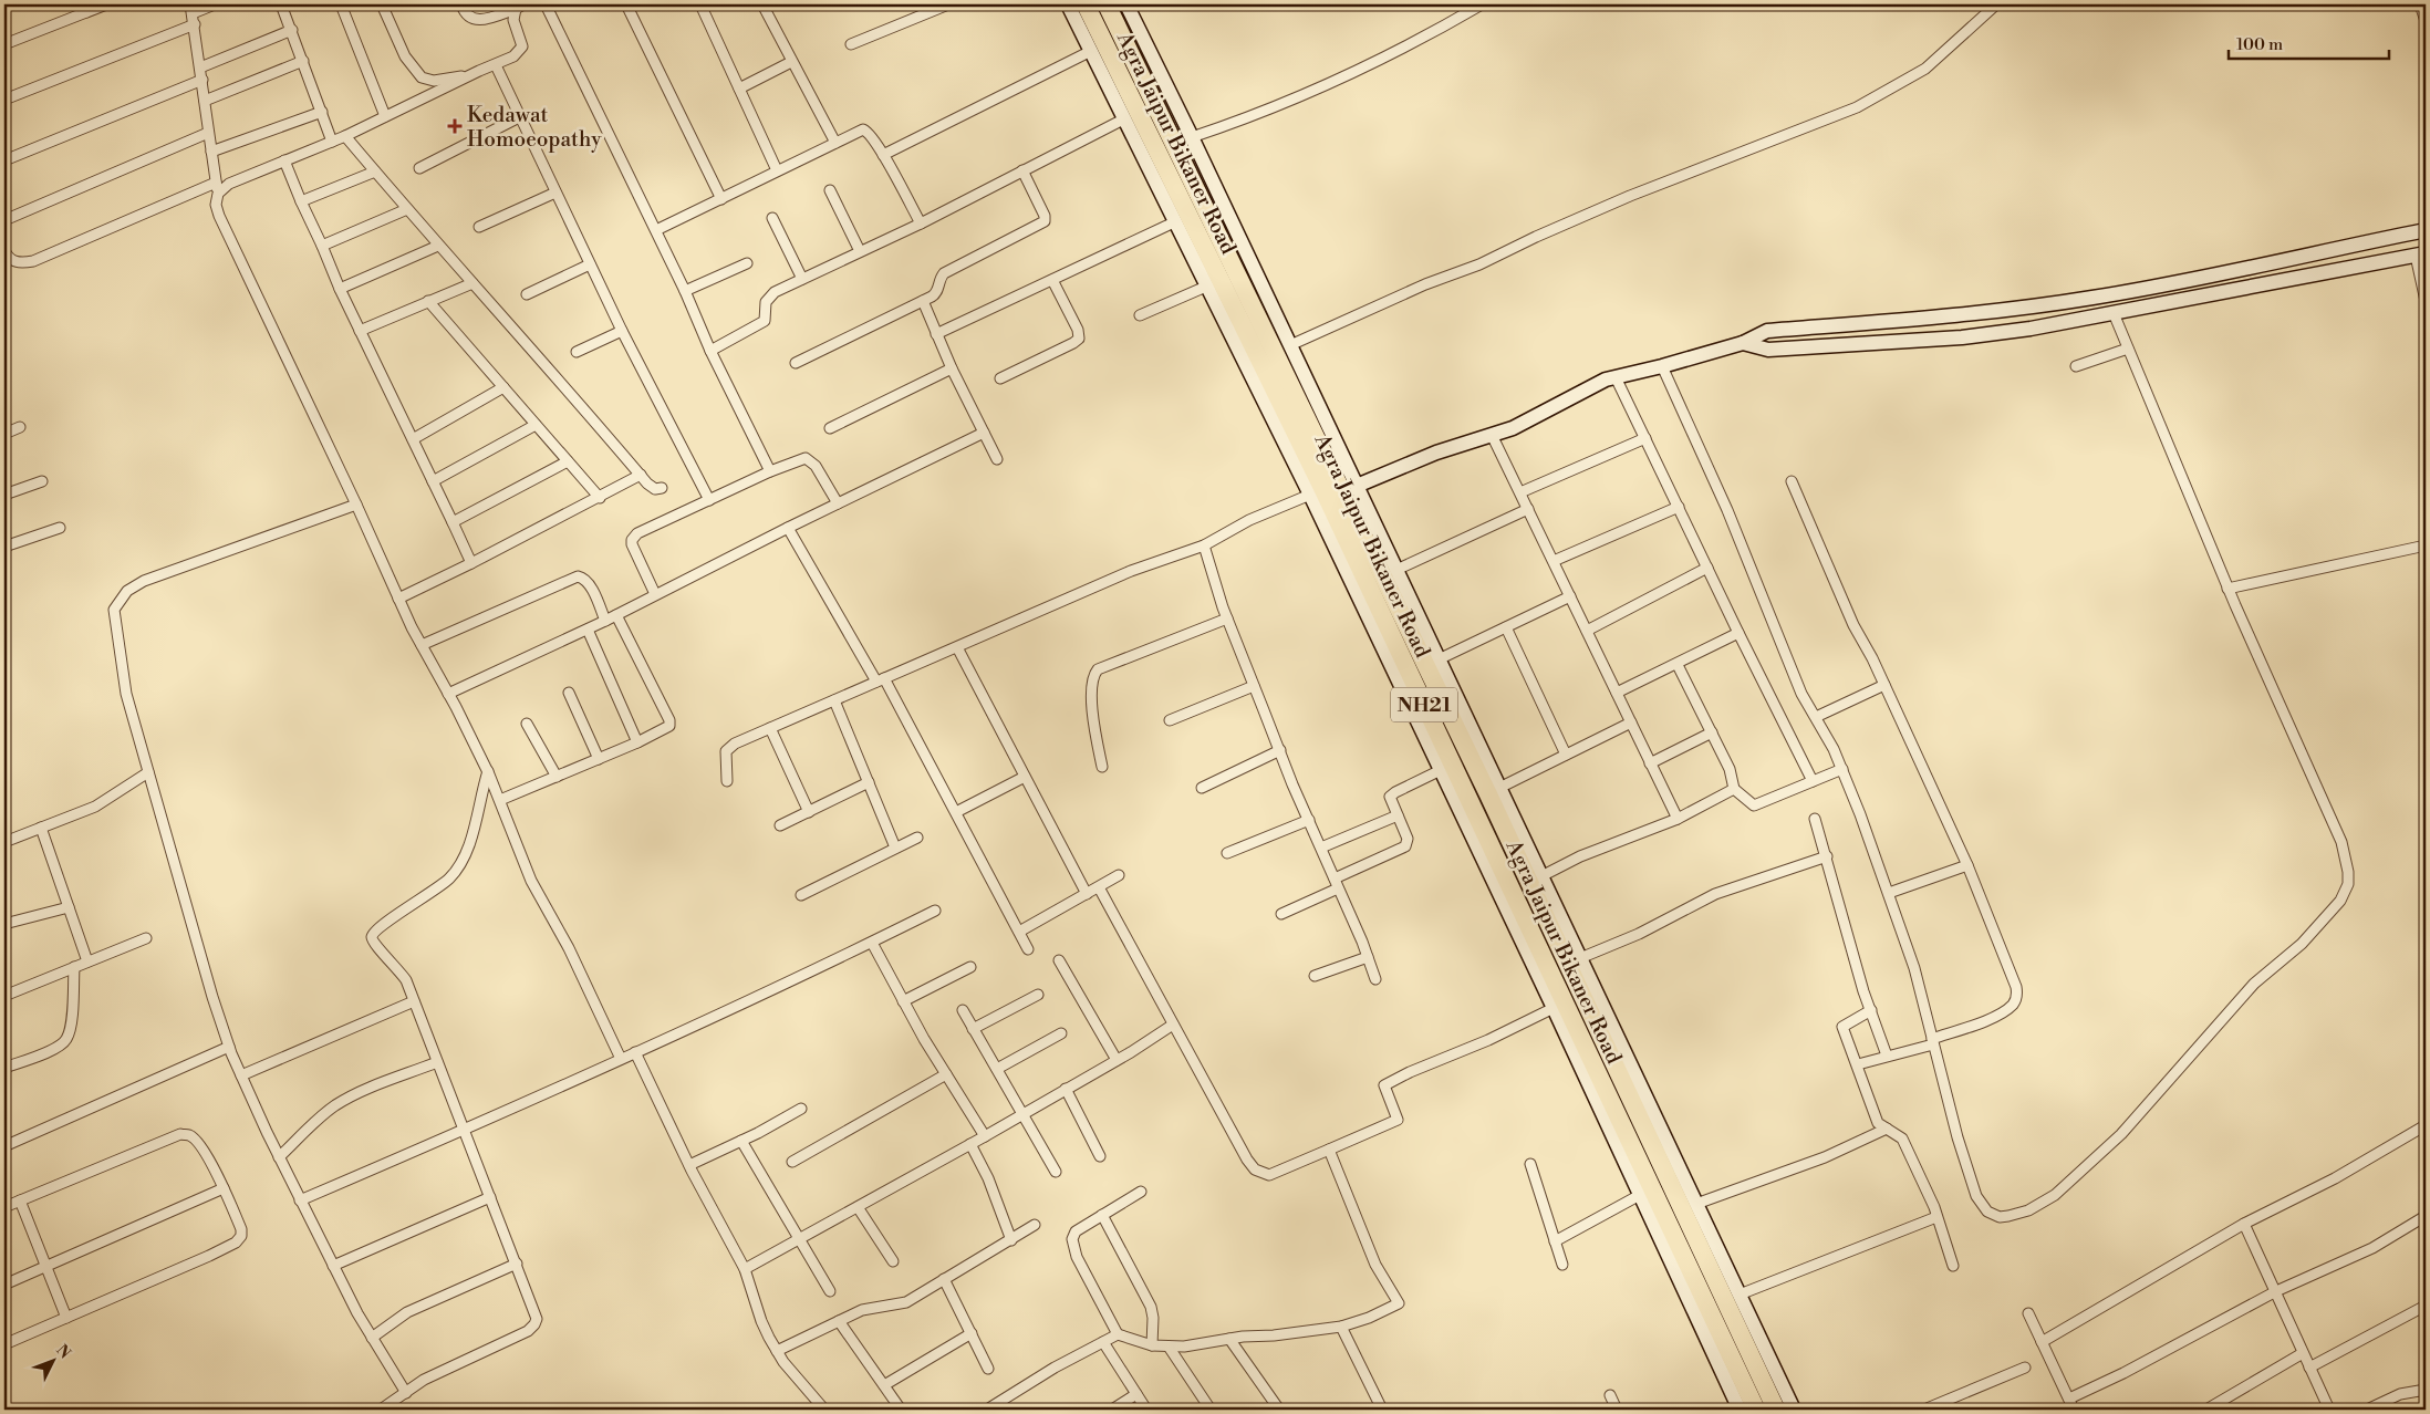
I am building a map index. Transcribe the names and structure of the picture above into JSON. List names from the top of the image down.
{
  "streets": {
    "highway": ["Agra Jaipur Bikaner Road", "NH21"]
  },
  "places": {
    "health": ["Kedawat Homoeopathy"]
  },
  "scale_bar": "100 m",
  "north": "top right"
}
